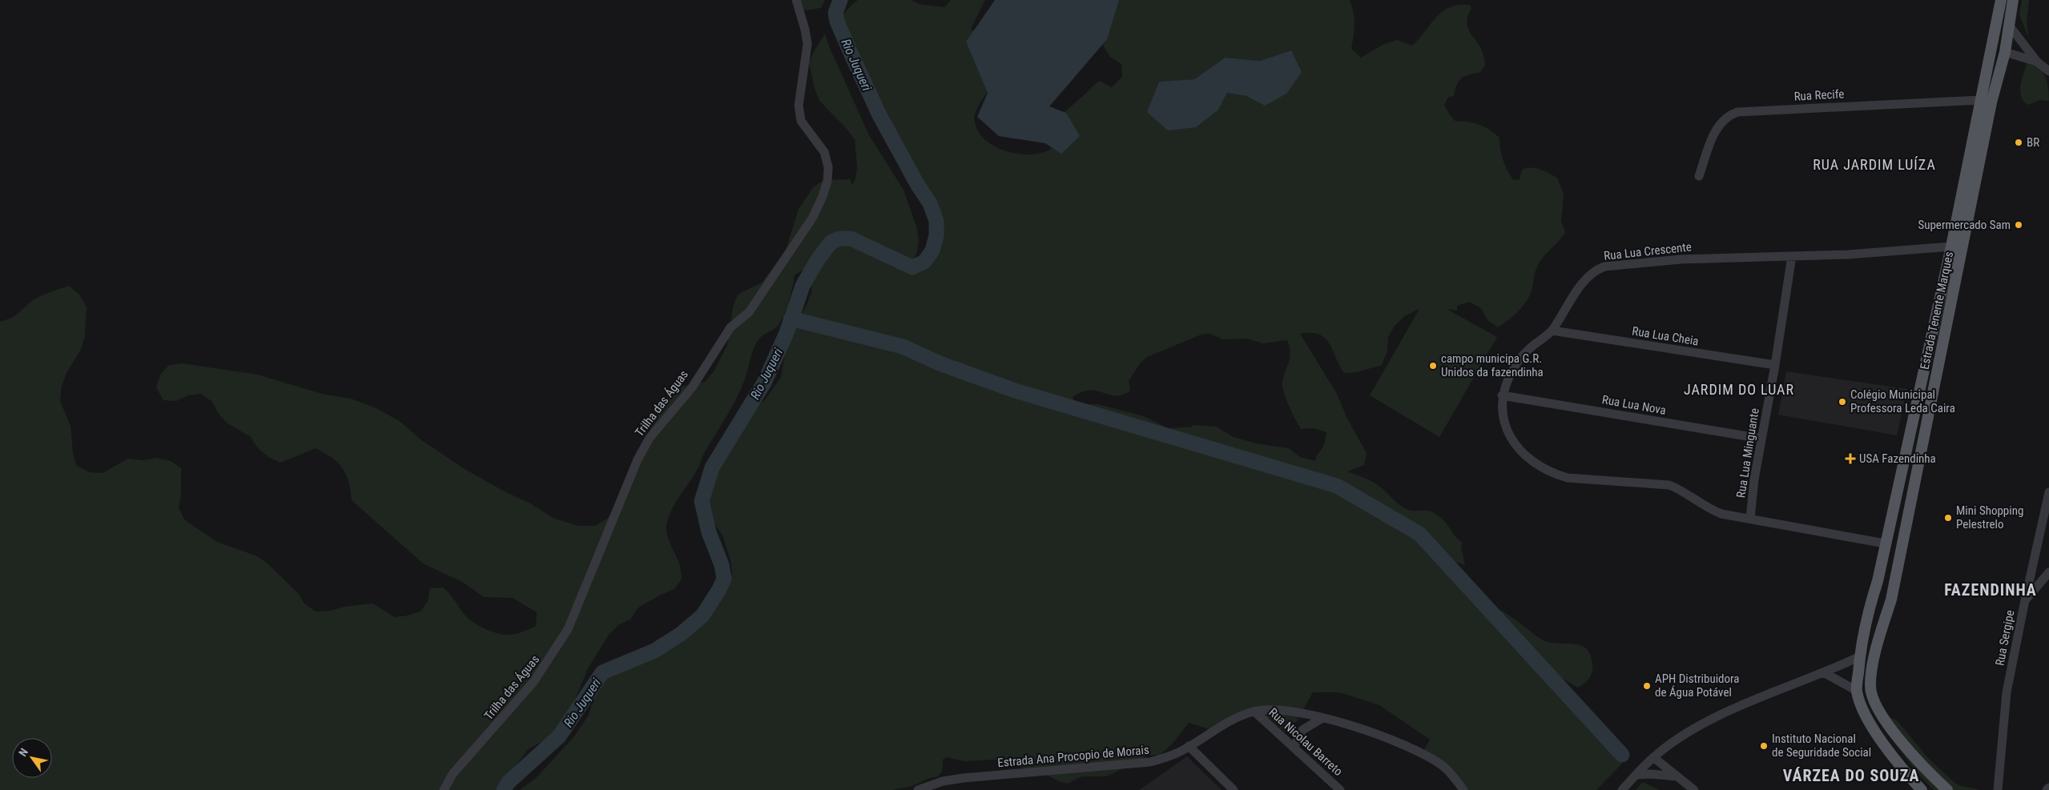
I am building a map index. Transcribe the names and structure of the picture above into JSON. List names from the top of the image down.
{
  "streets": {
    "main road": ["Estrada Tenente Marques"],
    "street": [
      "Rua Recife",
      "Rua Lua Crescente",
      "Rua Lua Cheia",
      "Trilha das Águas",
      "Rua Lua Nova",
      "Rua Lua Minguante",
      "Rua Sergipe",
      "Rua Nicolau Barreto",
      "Estrada Ana Procopio de Morais"
    ]
  },
  "crossings": [
    ["Rua Recife", "Estrada Tenente Marques"],
    ["Rua Lua Crescente", "Estrada Tenente Marques"],
    ["Rua Lua Crescente", "Rua Lua Cheia"],
    ["Rua Lua Crescente", "Rua Lua Nova"],
    ["Rua Lua Crescente", "Rua Lua Minguante"],
    ["Rua Lua Cheia", "Rua Lua Minguante"],
    ["Rua Lua Nova", "Rua Lua Minguante"],
    ["Rua Nicolau Barreto", "Estrada Ana Procopio de Morais"]
  ],
  "districts": [
    "RUA JARDIM LUÍZA",
    "JARDIM DO LUAR",
    "FAZENDINHA",
    "VÁRZEA DO SOUZA"
  ],
  "water": ["Rio Juqueri"],
  "places": {
    "other": [
      "BR",
      "Supermercado Sam",
      "campo municipa G.R. Unidos da fazendinha",
      "Colégio Municipal Professora Leda Caira",
      "Mini Shopping Pelestrelo",
      "APH Distribuidora de Água Potável",
      "Instituto Nacional de Seguridade Social"
    ],
    "health": ["USA Fazendinha"]
  },
  "north": "top left"
}
